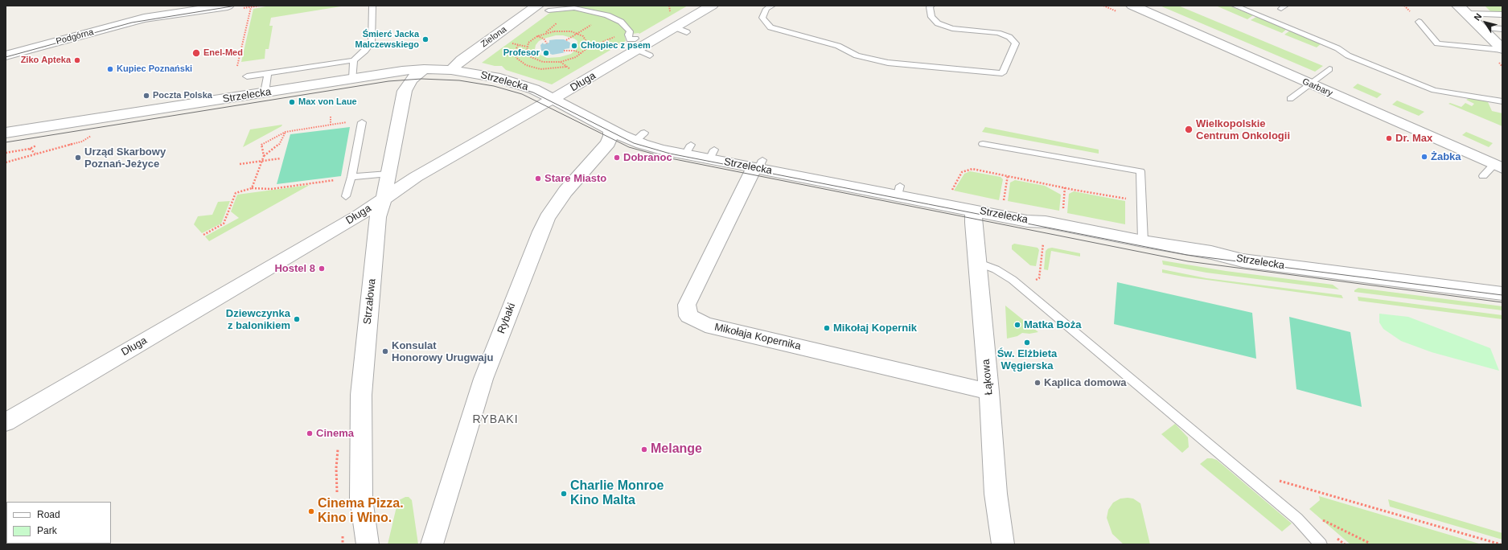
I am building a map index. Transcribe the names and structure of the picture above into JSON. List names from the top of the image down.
{
  "streets": {
    "street": [
      "Podgórna",
      "Zielona",
      "Strzelecka",
      "Długa",
      "Garbary",
      "Strzałowa",
      "Rybaki",
      "Mikołaja Kopernika",
      "Łąkowa"
    ]
  },
  "crossings": [
    ["Zielona", "Strzelecka"],
    ["Strzelecka", "Długa"],
    ["Strzelecka", "Strzałowa"],
    ["Strzelecka", "Rybaki"],
    ["Strzelecka", "Mikołaja Kopernika"],
    ["Strzelecka", "Łąkowa"],
    ["Długa", "Strzałowa"],
    ["Mikołaja Kopernika", "Łąkowa"]
  ],
  "districts": ["RYBAKI"],
  "places": [
    "Śmierć Jacka Malczewskiego",
    "Chłopiec z psem",
    "Enel-Med",
    "Profesor",
    "Ziko Apteka",
    "Kupiec Poznański",
    "Poczta Polska",
    "Max von Laue",
    "Wielkopolskie Centrum Onkologii",
    "Dr. Max",
    "Żabka",
    "Urząd Skarbowy Poznań-Jeżyce",
    "Dobranoc",
    "Stare Miasto",
    "Hostel 8",
    "Dziewczynka z balonikiem",
    "Matka Boża",
    "Mikołaj Kopernik",
    "Św. Elżbieta Węgierska",
    "Konsulat Honorowy Urugwaju",
    "Kaplica domowa",
    "Cinema",
    "Melange",
    "Charlie Monroe Kino Malta",
    "Cinema Pizza. Kino i Wino."
  ],
  "legend": ["Road", "Park"],
  "north": "top left"
}
